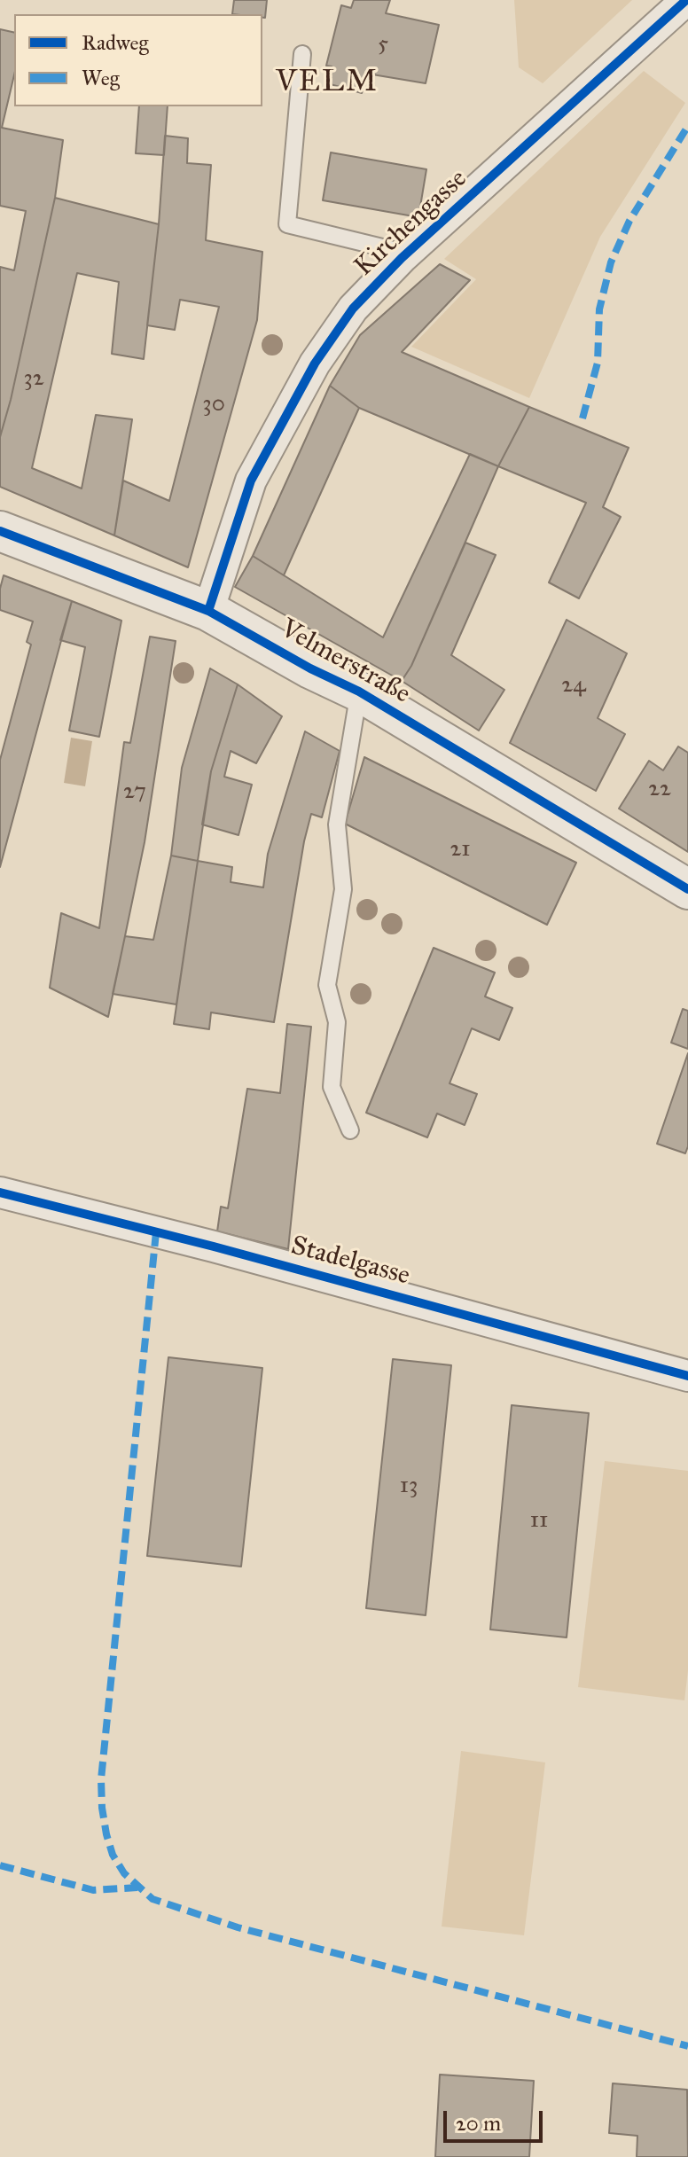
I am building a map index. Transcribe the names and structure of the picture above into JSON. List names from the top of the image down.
{
  "streets": {
    "street": ["Kirchengasse", "Velmerstraße", "Stadelgasse"]
  },
  "crossings": [
    ["Kirchengasse", "Velmerstraße"]
  ],
  "districts": ["VELM"],
  "house_numbers": [
    "5",
    "32",
    "30",
    "24",
    "22",
    "27",
    "21",
    "13",
    "11"
  ],
  "legend": ["Radweg", "Weg"],
  "scale_bar": "20 m"
}
